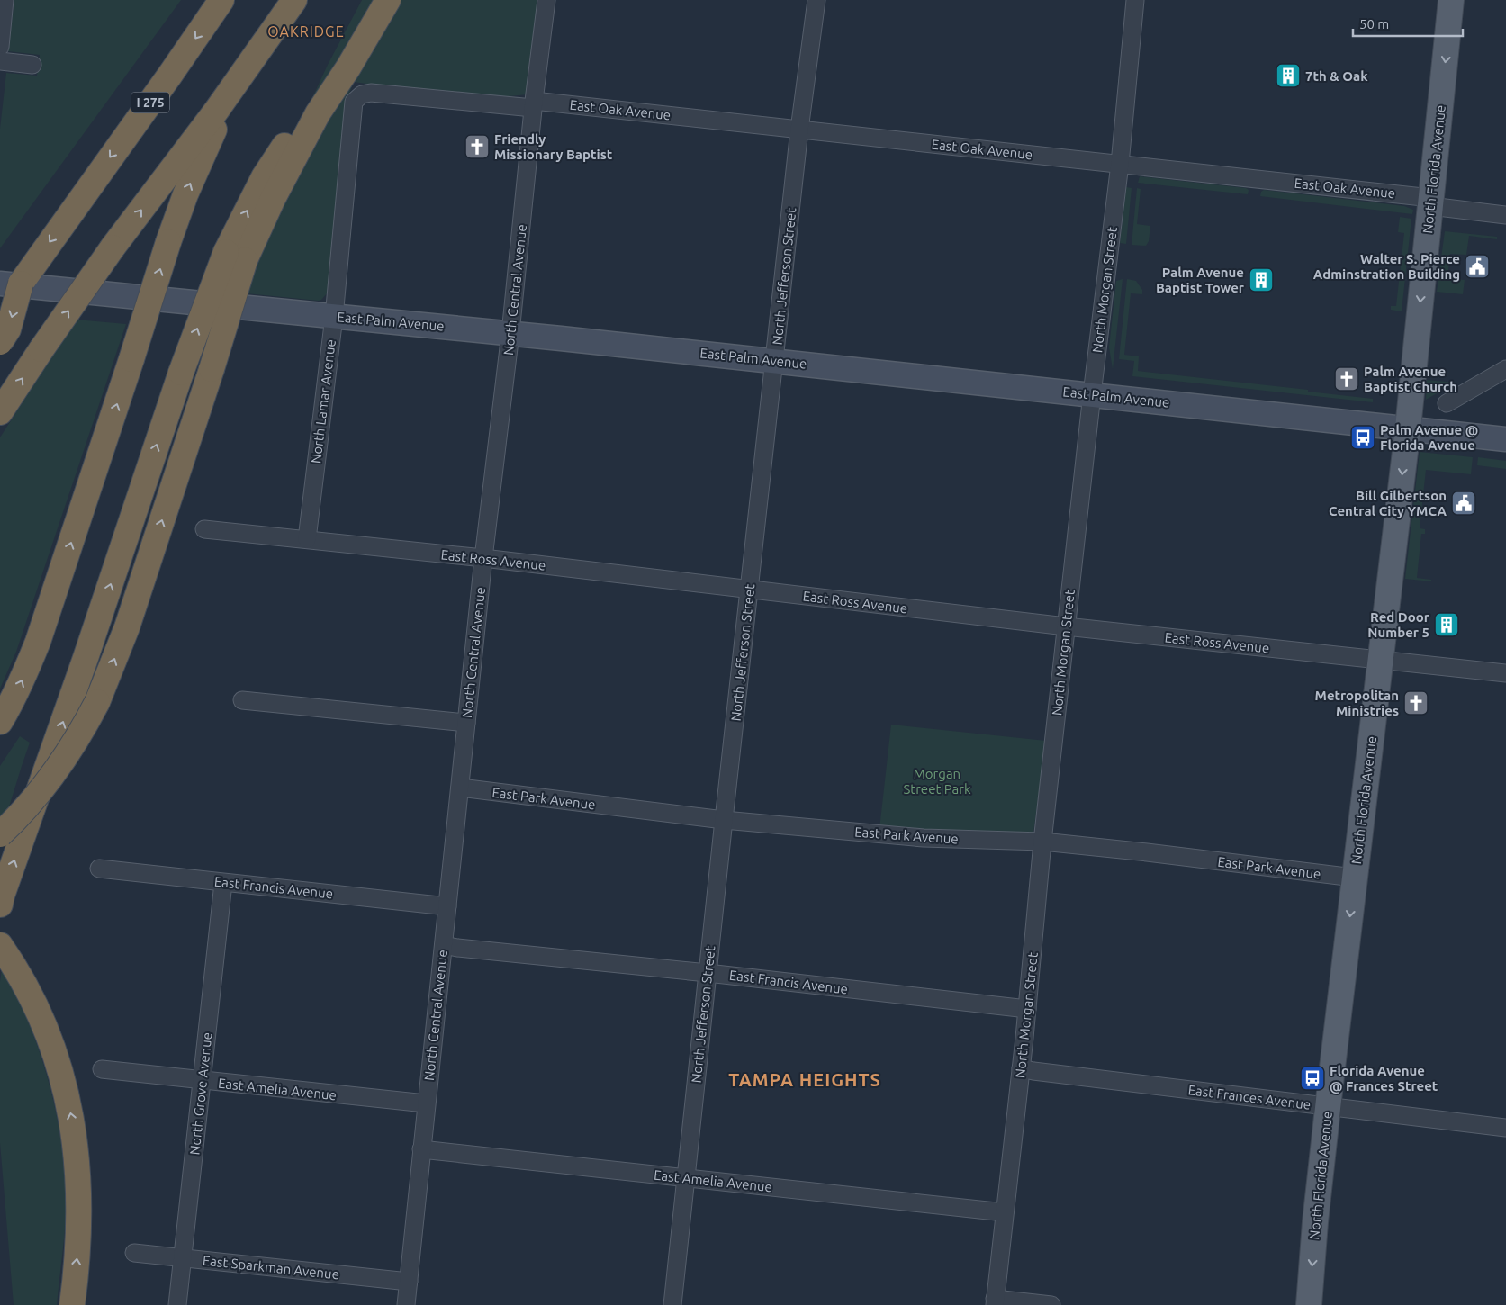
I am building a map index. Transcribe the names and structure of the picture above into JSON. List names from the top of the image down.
{
  "streets": {
    "highway": ["I 275"],
    "main road": ["North Florida Avenue"],
    "street": [
      "East Oak Avenue",
      "North Jefferson Street",
      "North Central Avenue",
      "North Morgan Street",
      "East Palm Avenue",
      "North Lamar Avenue",
      "East Ross Avenue",
      "East Park Avenue",
      "East Francis Avenue",
      "East Amelia Avenue",
      "North Grove Avenue",
      "East Frances Avenue",
      "East Sparkman Avenue"
    ]
  },
  "crossings": [
    ["I 275", "East Palm Avenue"],
    ["East Oak Avenue", "North Florida Avenue"],
    ["East Oak Avenue", "North Jefferson Street"],
    ["East Oak Avenue", "North Central Avenue"],
    ["East Oak Avenue", "North Morgan Street"],
    ["East Oak Avenue", "North Lamar Avenue"],
    ["North Florida Avenue", "East Palm Avenue"],
    ["North Florida Avenue", "East Ross Avenue"],
    ["North Florida Avenue", "East Park Avenue"],
    ["North Florida Avenue", "East Frances Avenue"],
    ["North Jefferson Street", "East Palm Avenue"],
    ["North Jefferson Street", "East Ross Avenue"],
    ["North Jefferson Street", "East Park Avenue"],
    ["North Jefferson Street", "East Francis Avenue"],
    ["North Jefferson Street", "East Amelia Avenue"],
    ["North Central Avenue", "East Palm Avenue"],
    ["North Central Avenue", "East Ross Avenue"],
    ["North Central Avenue", "East Park Avenue"],
    ["North Central Avenue", "East Francis Avenue"],
    ["North Central Avenue", "East Amelia Avenue"],
    ["North Central Avenue", "East Sparkman Avenue"],
    ["North Morgan Street", "East Palm Avenue"],
    ["North Morgan Street", "East Ross Avenue"],
    ["North Morgan Street", "East Park Avenue"],
    ["North Morgan Street", "East Francis Avenue"],
    ["North Morgan Street", "East Amelia Avenue"],
    ["North Morgan Street", "East Frances Avenue"],
    ["East Palm Avenue", "North Lamar Avenue"],
    ["North Lamar Avenue", "East Ross Avenue"],
    ["East Francis Avenue", "North Grove Avenue"],
    ["East Amelia Avenue", "North Grove Avenue"],
    ["North Grove Avenue", "East Sparkman Avenue"]
  ],
  "one_way": ["North Florida Avenue"],
  "districts": ["OAKRIDGE", "TAMPA HEIGHTS"],
  "parks": ["Morgan Street Park"],
  "places": {
    "building": ["7th & Oak", "Palm Avenue Baptist Tower", "Red Door Number 5"],
    "church": ["Friendly Missionary Baptist", "Palm Avenue Baptist Church", "Metropolitan Ministries"],
    "public building": ["Walter S. Pierce Adminstration Building", "Bill Gilbertson Central City YMCA"],
    "bus stop": ["Palm Avenue @ Florida Avenue", "Florida Avenue @ Frances Street"]
  },
  "scale_bar": "50 m"
}
